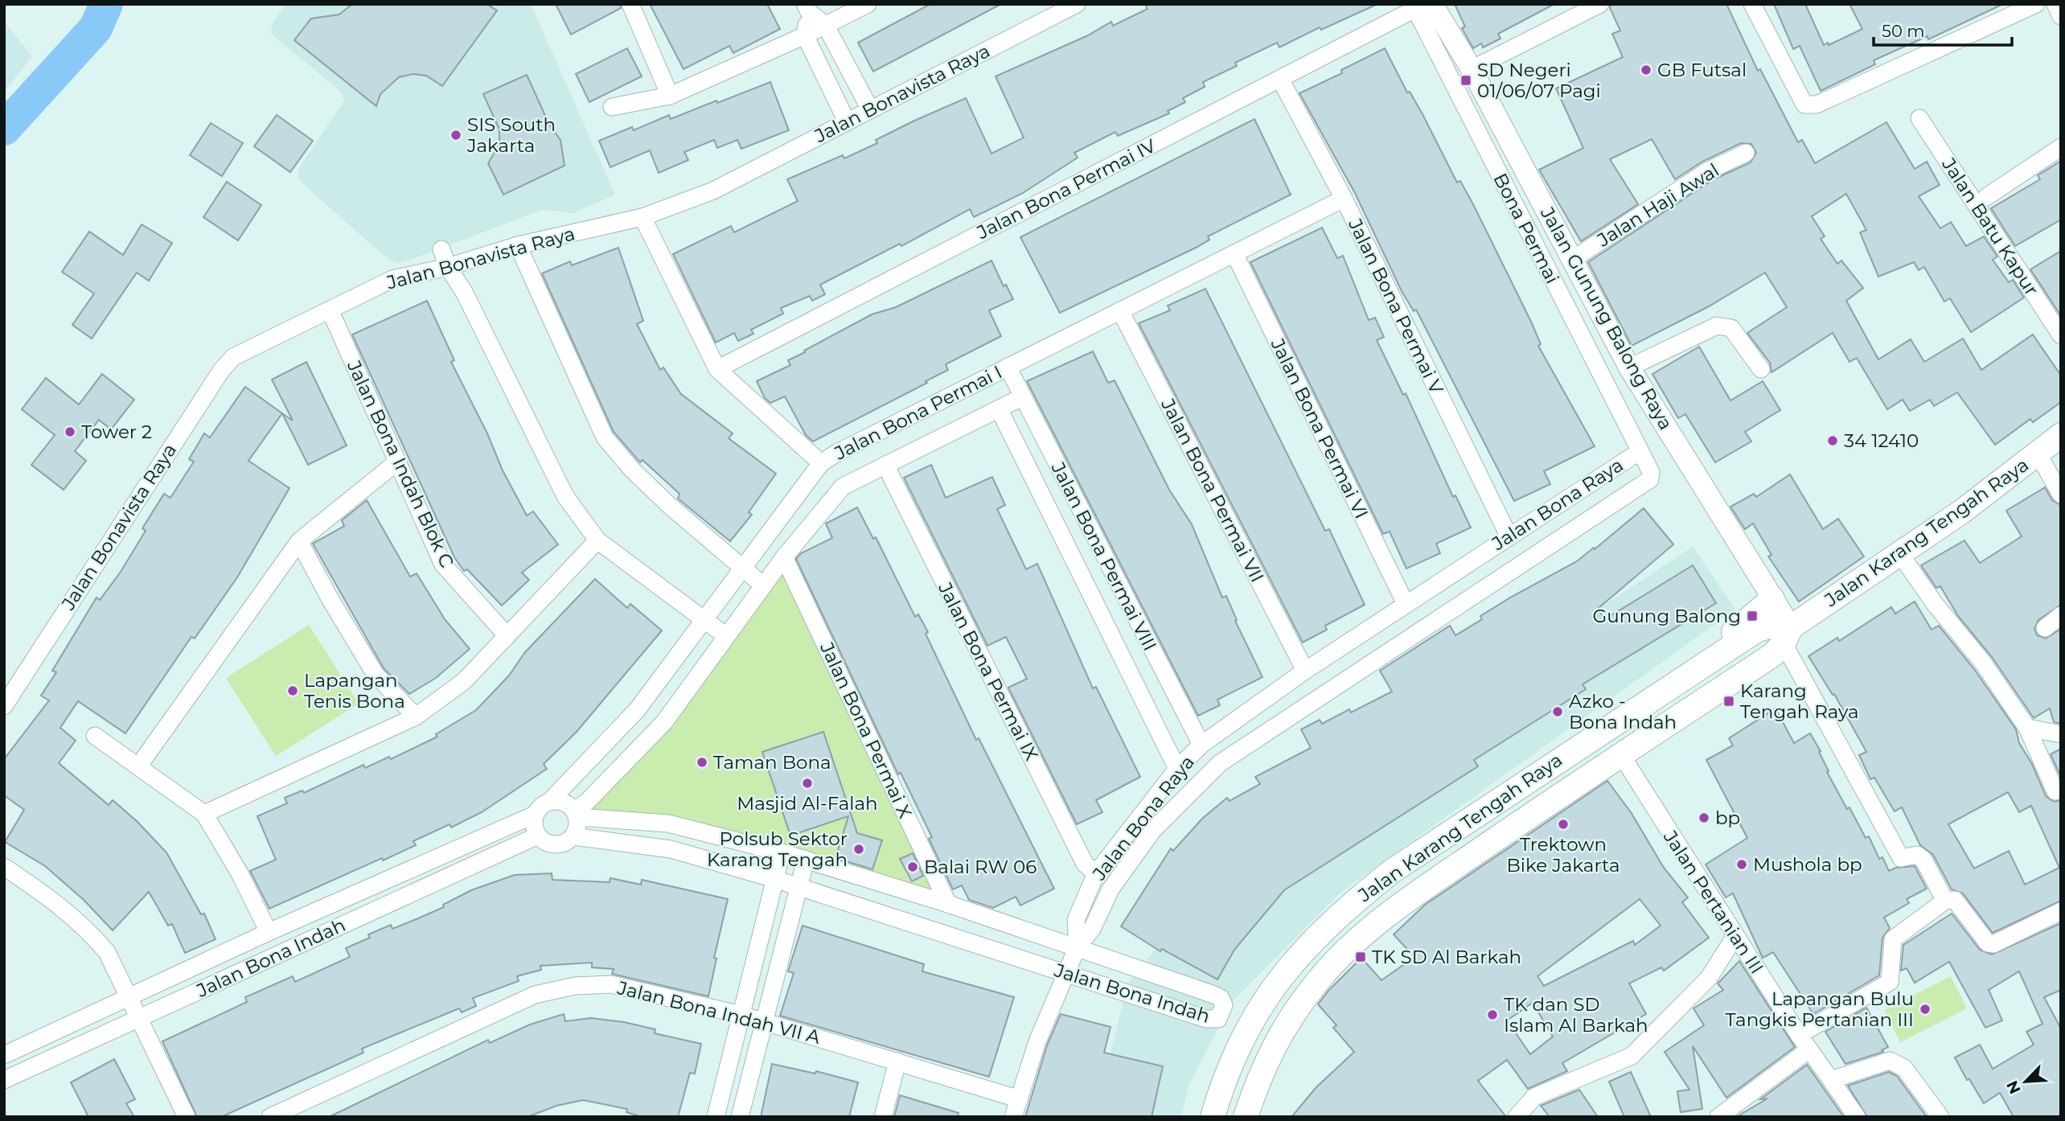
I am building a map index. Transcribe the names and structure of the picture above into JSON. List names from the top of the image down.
{
  "streets": {
    "main road": ["Jalan Karang Tengah Raya"],
    "street": [
      "Jalan Bonavista Raya",
      "Jalan Bona Permai IV",
      "Jalan Haji Awal",
      "Jalan Batu Kapur",
      "Bona Permai",
      "Jalan Bona Permai V",
      "Jalan Gunung Balong Raya",
      "Jalan Bona Permai I",
      "Jalan Bona Permai VI",
      "Jalan Bona Indah Blok C",
      "Jalan Bona Permai VII",
      "Jalan Bona Raya",
      "Jalan Bona Permai VIII",
      "Jalan Bona Permai IX",
      "Jalan Bona Permai X",
      "Jalan Pertanian III",
      "Jalan Bona Indah",
      "Jalan Bona Indah VII A"
    ]
  },
  "crossings": [
    ["Jalan Bonavista Raya", "Jalan Bona Indah Blok C"],
    ["Jalan Bona Permai IV", "Bona Permai"],
    ["Jalan Bona Permai IV", "Jalan Bona Permai V"],
    ["Jalan Bona Permai IV", "Jalan Gunung Balong Raya"],
    ["Jalan Haji Awal", "Jalan Gunung Balong Raya"],
    ["Bona Permai", "Jalan Gunung Balong Raya"],
    ["Bona Permai", "Jalan Bona Raya"],
    ["Jalan Bona Permai V", "Jalan Bona Permai I"],
    ["Jalan Bona Permai V", "Jalan Bona Raya"],
    ["Jalan Gunung Balong Raya", "Jalan Karang Tengah Raya"],
    ["Jalan Bona Permai I", "Jalan Bona Permai VI"],
    ["Jalan Bona Permai I", "Jalan Bona Permai VII"],
    ["Jalan Bona Permai I", "Jalan Bona Permai VIII"],
    ["Jalan Bona Permai I", "Jalan Bona Permai IX"],
    ["Jalan Bona Permai I", "Jalan Bona Permai X"],
    ["Jalan Bona Permai I", "Jalan Bona Indah"],
    ["Jalan Bona Permai VI", "Jalan Bona Raya"],
    ["Jalan Bona Permai VII", "Jalan Bona Raya"],
    ["Jalan Bona Raya", "Jalan Bona Permai VIII"],
    ["Jalan Bona Raya", "Jalan Bona Permai IX"],
    ["Jalan Bona Raya", "Jalan Bona Indah"],
    ["Jalan Bona Raya", "Jalan Bona Indah VII A"],
    ["Jalan Karang Tengah Raya", "Jalan Pertanian III"],
    ["Jalan Bona Permai X", "Jalan Bona Indah"]
  ],
  "places": {
    "other": [
      "GB Futsal",
      "SIS South Jakarta",
      "Tower 2",
      "34 12410",
      "Lapangan Tenis Bona",
      "Azko - Bona Indah",
      "Taman Bona",
      "Masjid Al-Falah",
      "bp",
      "Trektown Bike Jakarta",
      "Polsub Sektor Karang Tengah",
      "Mushola bp",
      "Balai RW 06",
      "Lapangan Bulu Tangkis Pertanian III",
      "TK dan SD Islam Al Barkah"
    ],
    "transit": [
      "SD Negeri 01/06/07 Pagi",
      "Gunung Balong",
      "Karang Tengah Raya",
      "TK SD Al Barkah"
    ]
  },
  "scale_bar": "50 m",
  "north": "bottom left"
}
